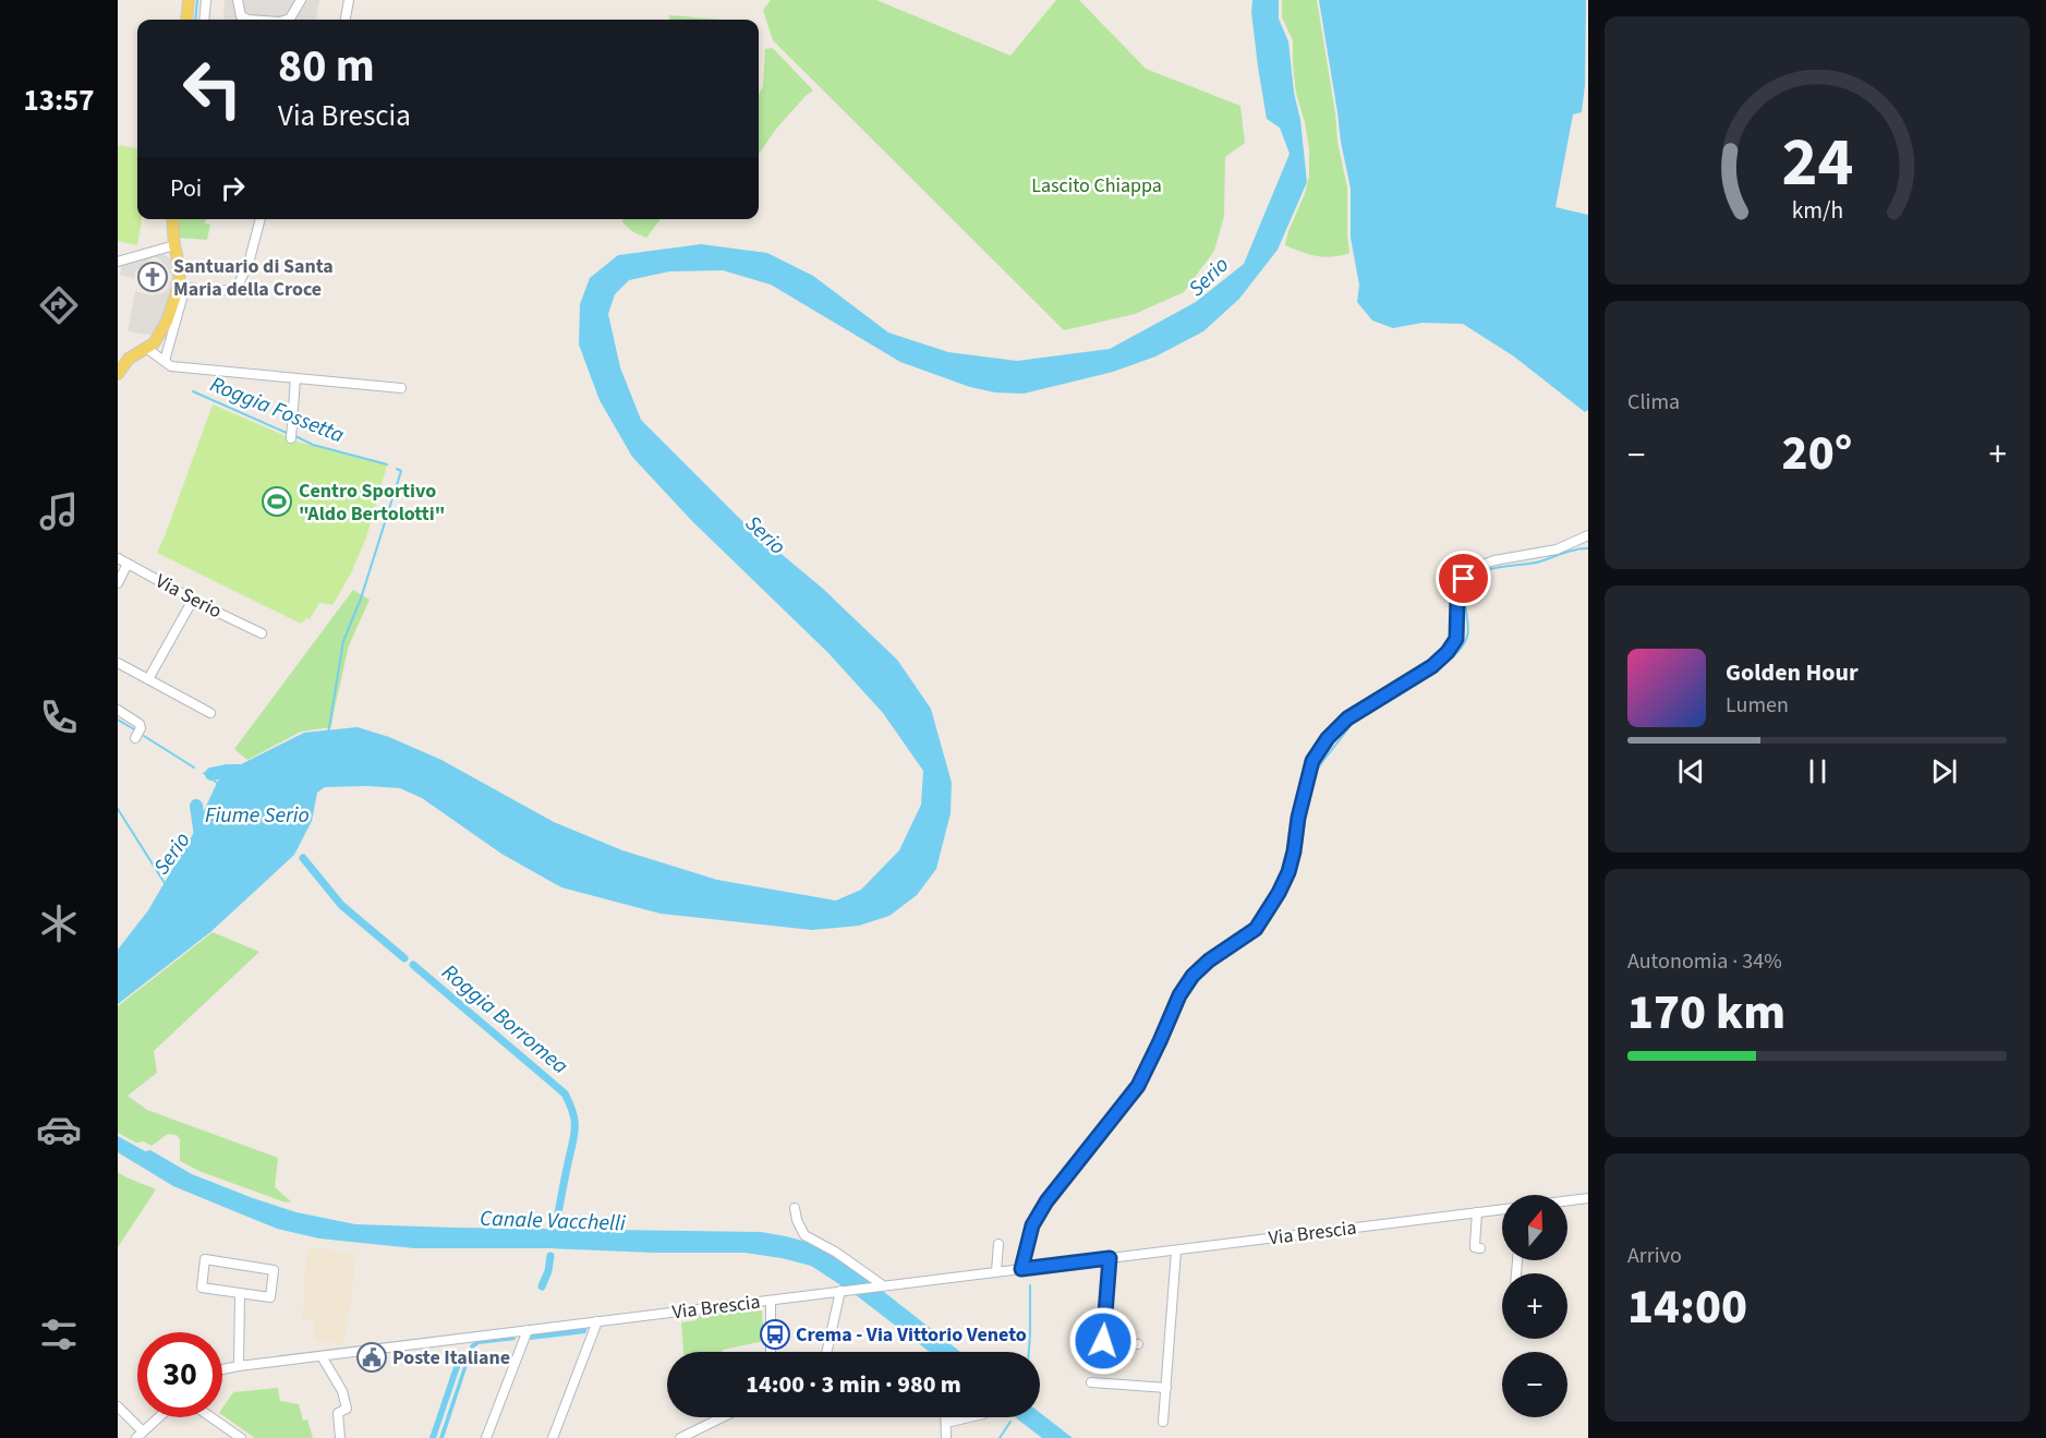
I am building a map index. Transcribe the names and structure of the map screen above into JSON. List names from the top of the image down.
{
  "streets": {
    "street": ["Via Serio", "Via Brescia"]
  },
  "water": [
    "Serio",
    "Roggia Fossetta",
    "Fiume Serio",
    "Roggia Borromea",
    "Canale Vacchelli"
  ],
  "parks": ["Lascito Chiappa"],
  "places": {
    "church": ["Santuario di Santa Maria della Croce"],
    "sports": ["Centro Sportivo \"Aldo Bertolotti\""],
    "bus stop": ["Crema - Via Vittorio Veneto"],
    "public building": ["Poste Italiane"]
  },
  "north": "top",
  "page": {
    "tabs": "13:57",
    "turn": ["80 m", "Via Brescia"],
    "then": "Poi",
    "tile": [
      "Clima",
      ["Autonomia · 34%", "170 km"],
      ["Arrivo", "14:00"]
    ],
    "heat": ["−", "20°", "+"],
    "song": ["Golden Hour", "Lumen"],
    "map_buttons": ["+", "−"],
    "limit": "30",
    "trip": "14:00 · 3 min · 980 m",
    "gauge": ["24", "km/h"]
  }
}
